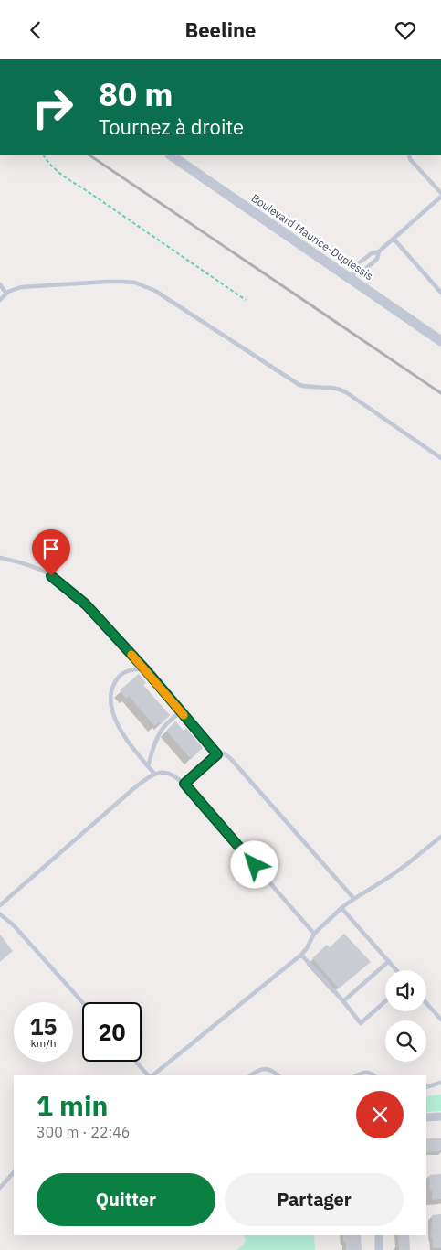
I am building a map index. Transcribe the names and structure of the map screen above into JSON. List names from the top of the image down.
{
  "streets": {
    "street": ["Boulevard Maurice-Duplessis"]
  },
  "page": {
    "header": "Beeline",
    "turn": ["80 m", "Tournez à droite"],
    "speed": "15 km/h",
    "limit": "20",
    "heading": ["1 min", "300 m · 22:46"],
    "buttons": ["Quitter", "Partager"]
  }
}
